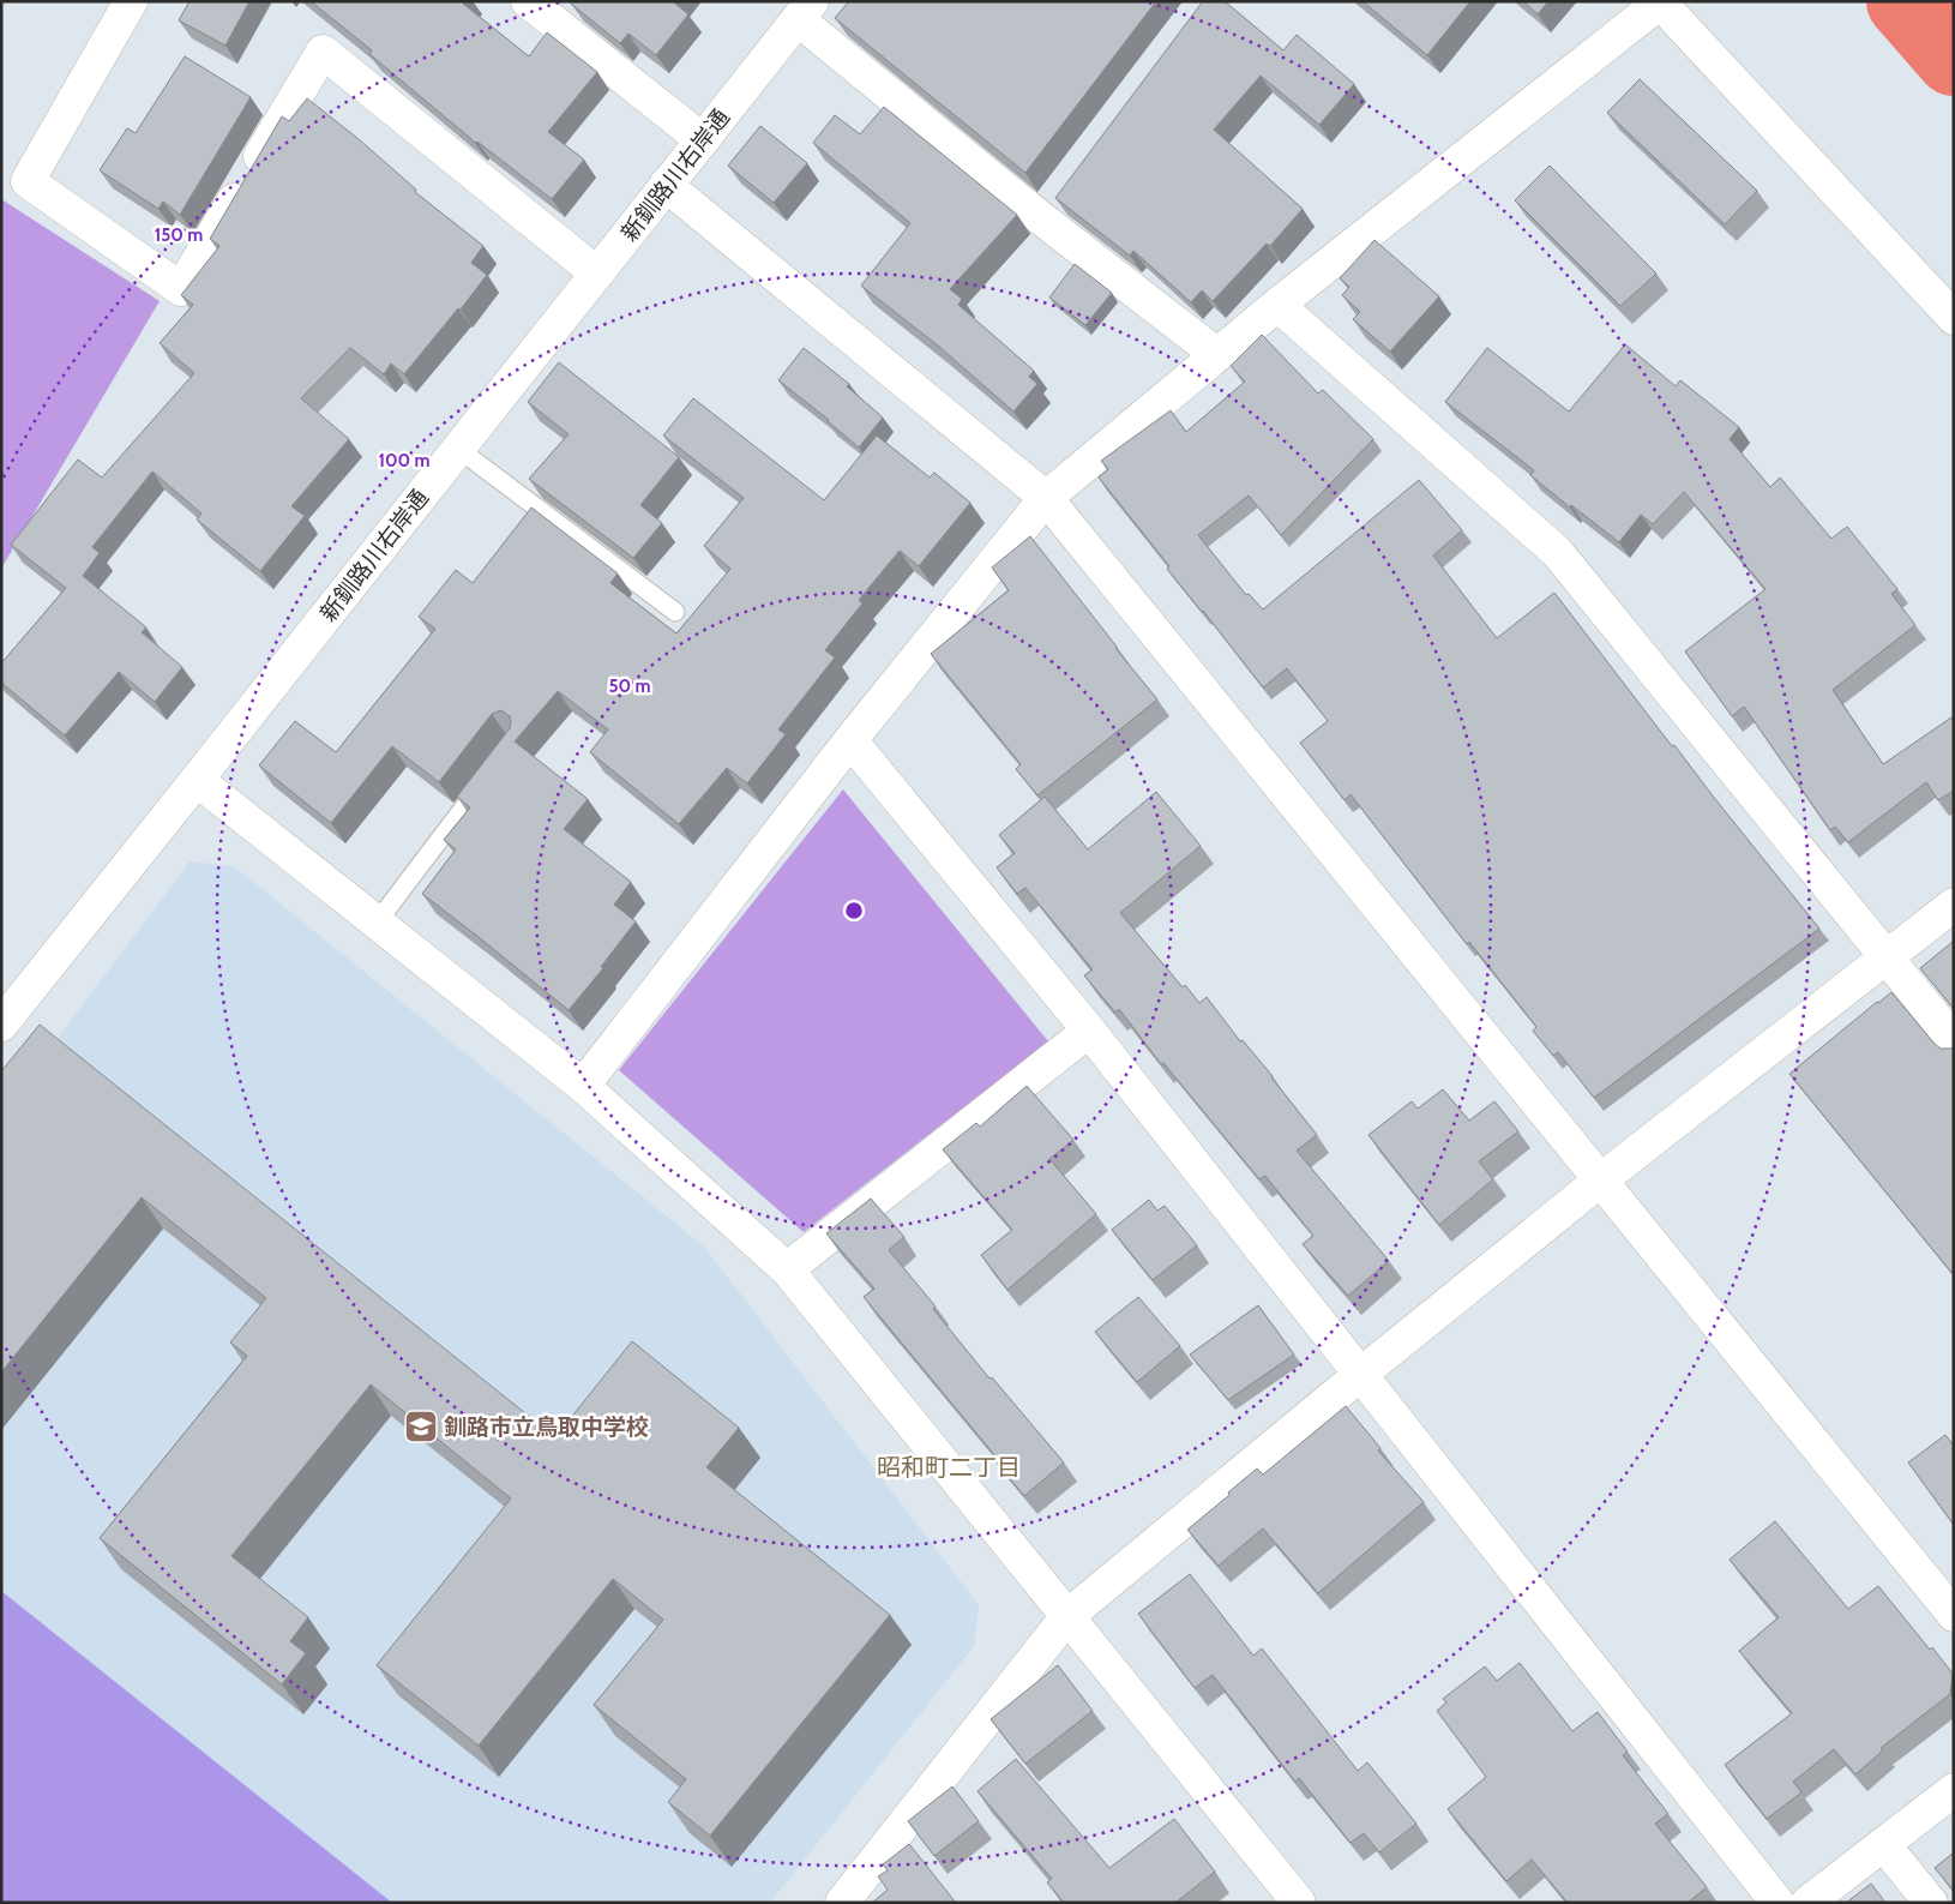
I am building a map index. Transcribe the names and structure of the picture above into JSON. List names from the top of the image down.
{
  "streets": {
    "street": ["新釧路川右岸通"]
  },
  "districts": ["昭和町二丁目"],
  "places": {
    "school or university": ["釧路市立鳥取中学校"]
  },
  "rings": ["150 m", "100 m", "50 m"]
}
